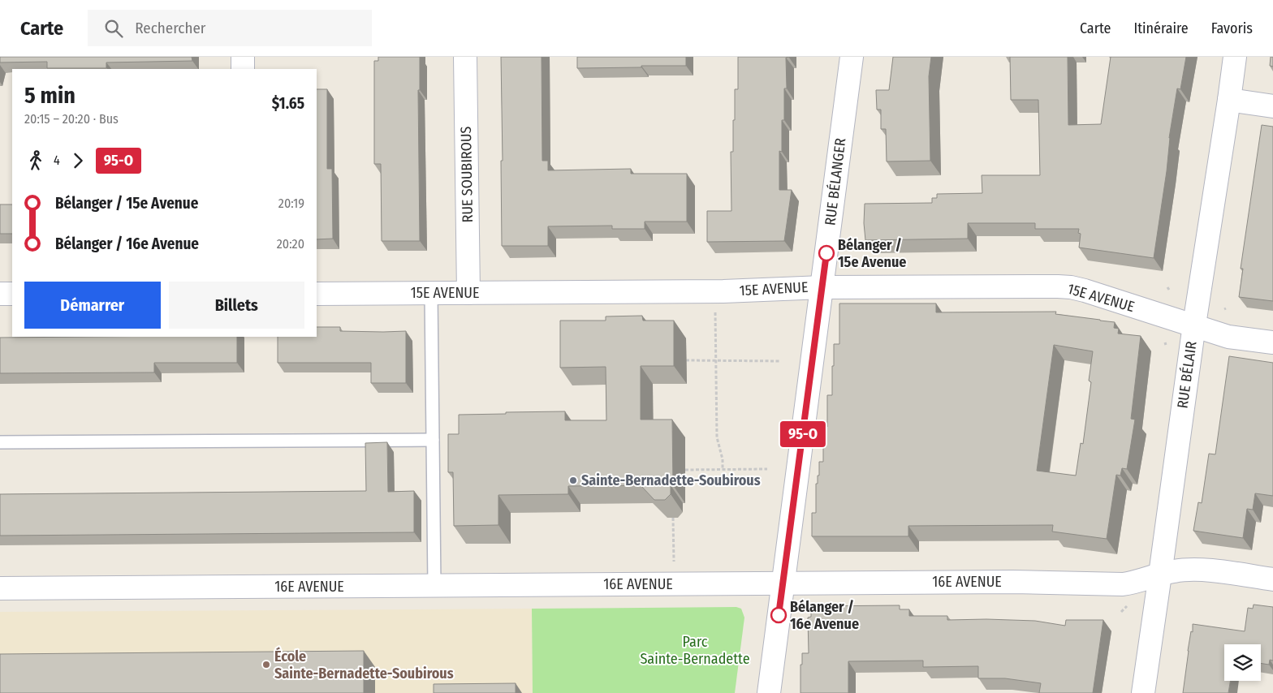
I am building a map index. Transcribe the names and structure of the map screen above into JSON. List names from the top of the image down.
{
  "streets": {
    "street": [
      "RUE SOUBIROUS",
      "RUE BÉLANGER",
      "15E AVENUE",
      "RUE BÉLAIR",
      "16E AVENUE"
    ]
  },
  "crossings": [
    ["RUE SOUBIROUS", "15E AVENUE"],
    ["RUE BÉLANGER", "15E AVENUE"],
    ["RUE BÉLANGER", "16E AVENUE"],
    ["15E AVENUE", "RUE BÉLAIR"],
    ["RUE BÉLAIR", "16E AVENUE"]
  ],
  "parks": ["Parc Sainte-Bernadette"],
  "places": [
    "Bélanger / 15e Avenue",
    "Sainte-Bernadette-Soubirous",
    "Bélanger / 16e Avenue",
    "École Sainte-Bernadette-Soubirous"
  ],
  "lines": ["bus line 95-O"],
  "page": {
    "header": "Carte",
    "search": "Rechercher",
    "nav": ["Carte", "Itinéraire", "Favoris"],
    "on_map": "95-O",
    "heading": ["5 min", "20:15 – 20:20 · Bus", "$1.65"],
    "legs": ["4", "95-O"],
    "list": [
      {
        "name": "Bélanger / 15e Avenue",
        "value": "20:19"
      },
      {
        "name": "Bélanger / 16e Avenue",
        "value": "20:20"
      }
    ],
    "buttons": ["Démarrer", "Billets"]
  }
}
